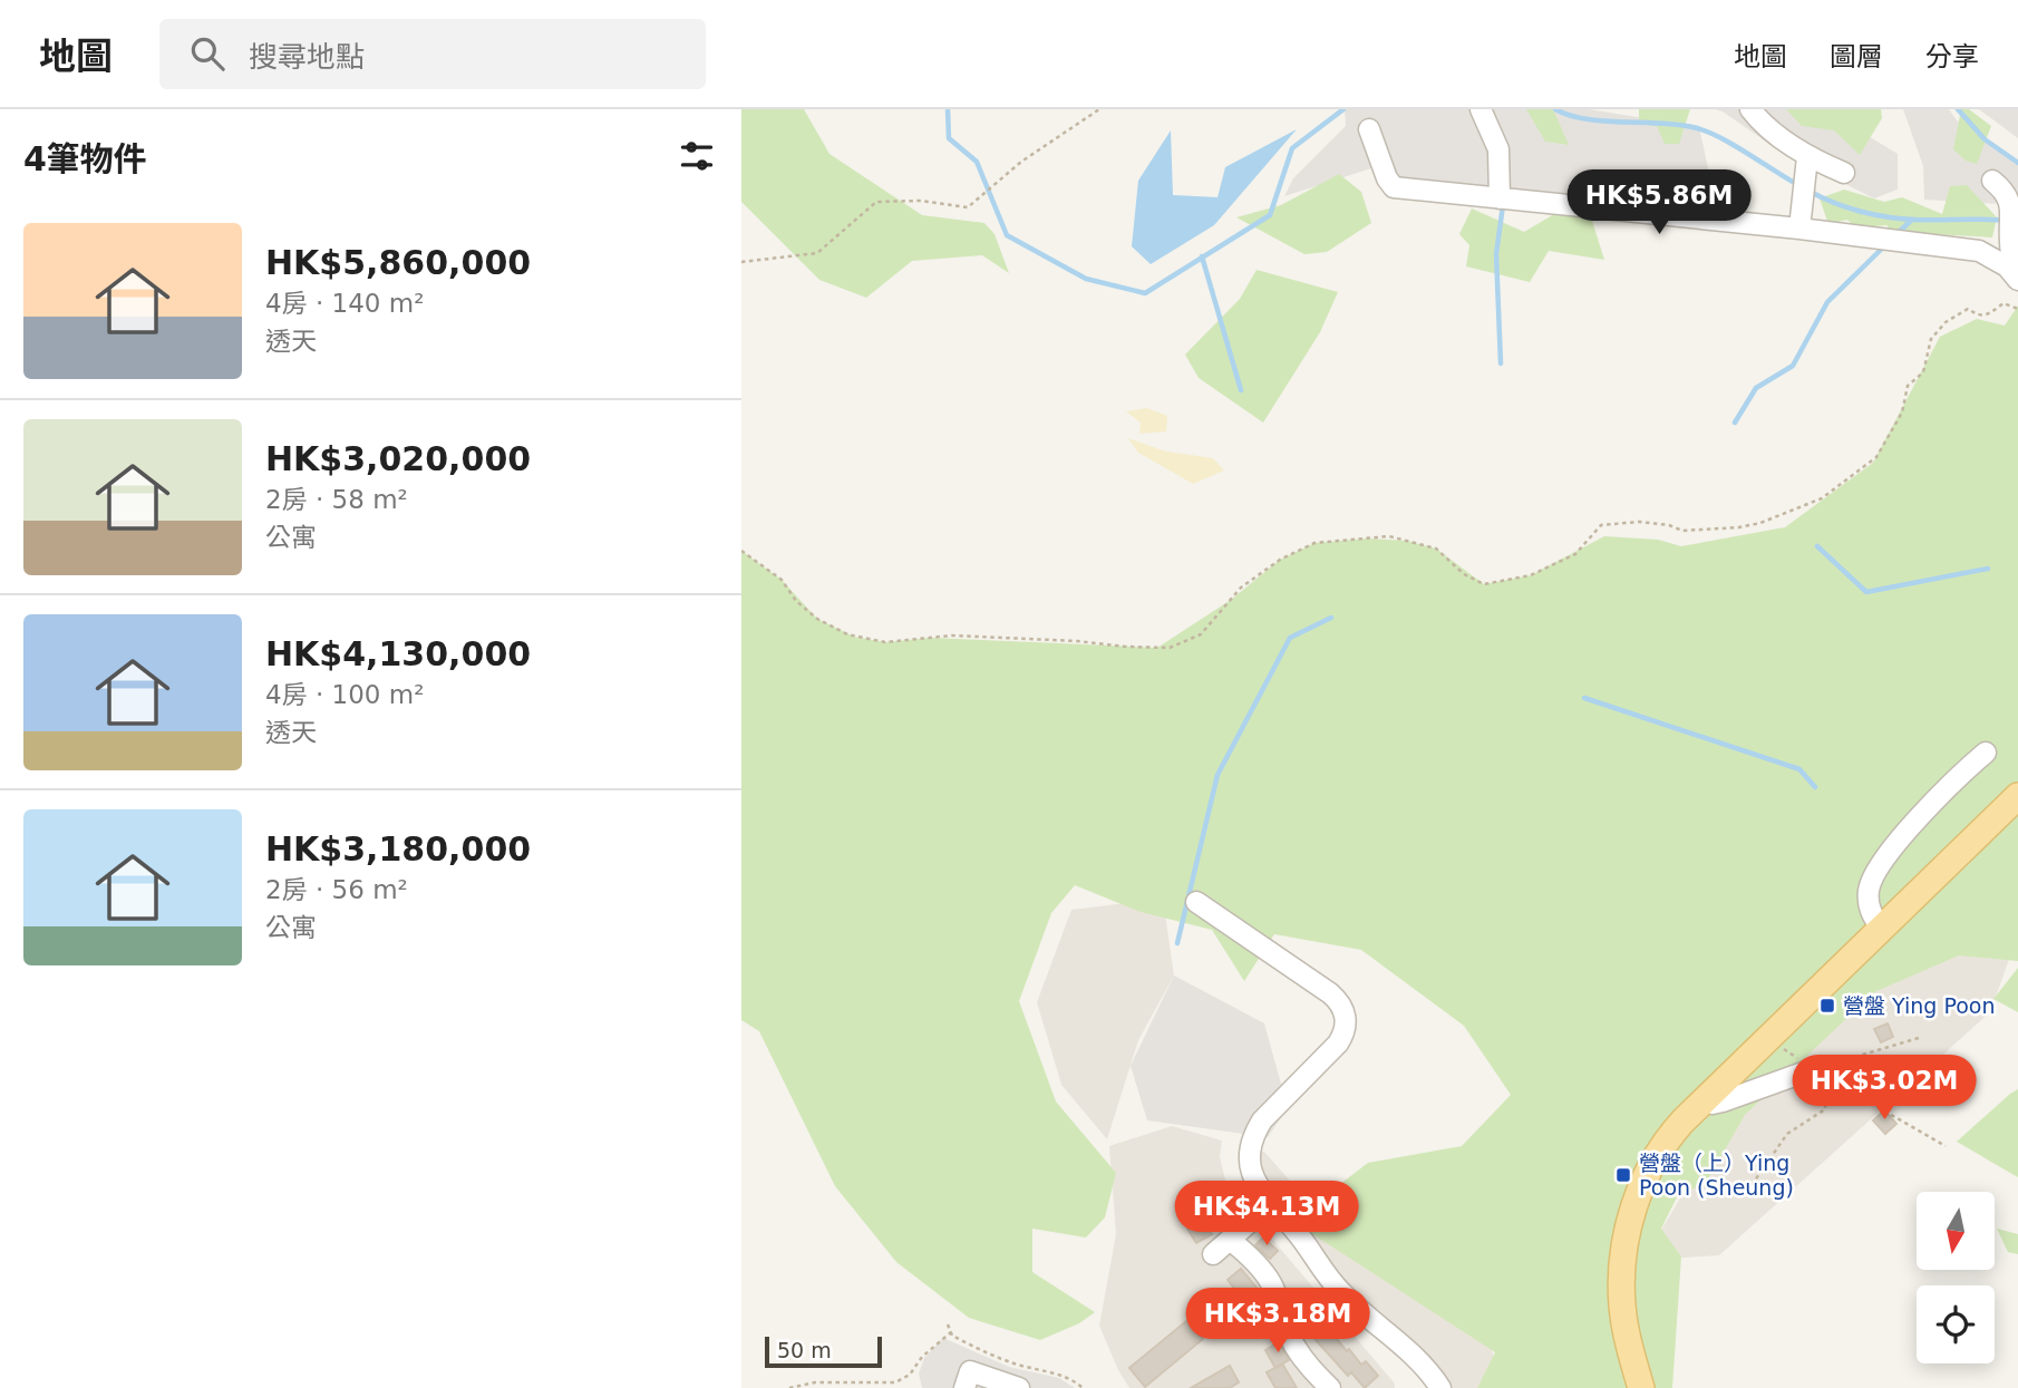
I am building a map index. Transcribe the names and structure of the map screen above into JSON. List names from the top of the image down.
{
  "places": {
    "transit": ["營盤 Ying Poon", "營盤（上）Ying Poon (Sheung)"]
  },
  "scale_bar": "50 m",
  "north": "bottom",
  "page": {
    "header": "地圖",
    "search": "搜尋地點",
    "nav": ["地圖", "圖層", "分享"],
    "heading": "4筆物件",
    "price": [
      "HK$5.86M",
      "HK$3.02M",
      "HK$4.13M",
      "HK$3.18M"
    ],
    "list": [
      {
        "name": "HK$5,860,000",
        "note": "4房 · 140 m² · 透天"
      },
      {
        "name": "HK$3,020,000",
        "note": "2房 · 58 m² · 公寓"
      },
      {
        "name": "HK$4,130,000",
        "note": "4房 · 100 m² · 透天"
      },
      {
        "name": "HK$3,180,000",
        "note": "2房 · 56 m² · 公寓"
      }
    ],
    "scale": "50 m"
  }
}
